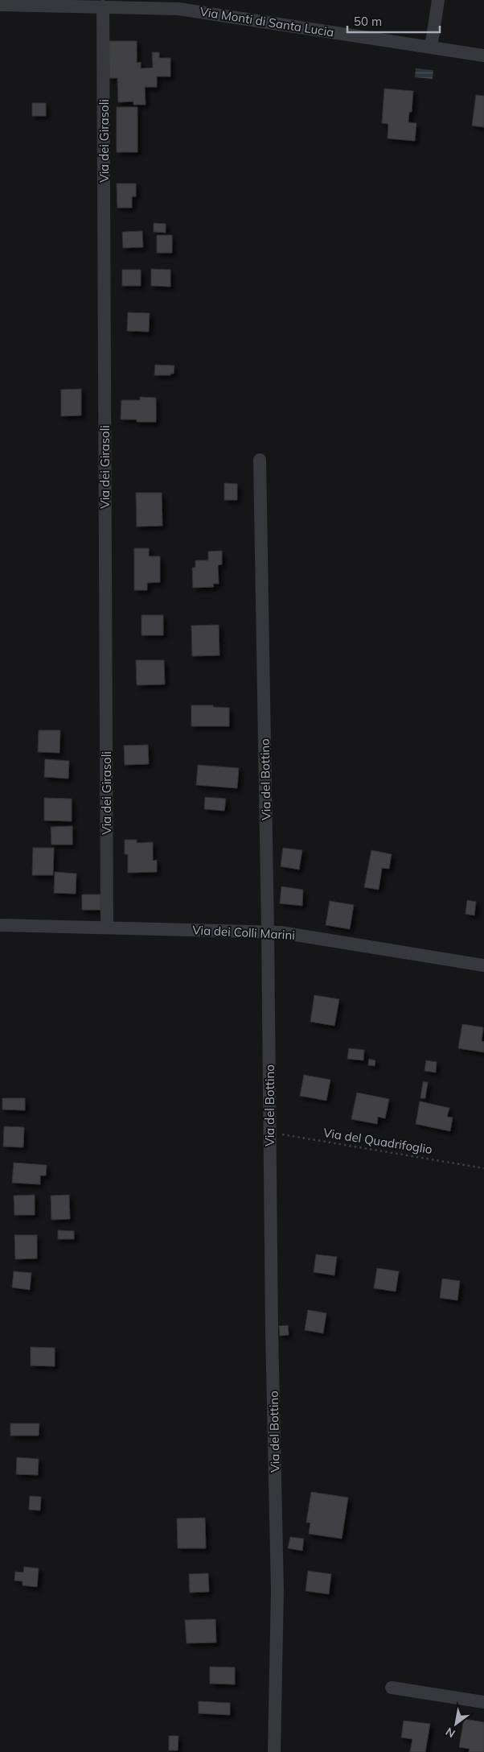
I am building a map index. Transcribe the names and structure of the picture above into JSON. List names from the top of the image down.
{
  "streets": {
    "street": [
      "Via Monti di Santa Lucia",
      "Via dei Girasoli",
      "Via del Bottino",
      "Via dei Colli Marini"
    ],
    "path": ["Via del Quadrifoglio"]
  },
  "crossings": [
    ["Via Monti di Santa Lucia", "Via dei Girasoli"],
    ["Via dei Girasoli", "Via dei Colli Marini"],
    ["Via del Bottino", "Via dei Colli Marini"],
    ["Via del Bottino", "Via del Quadrifoglio"]
  ],
  "scale_bar": "50 m",
  "north": "bottom left"
}
